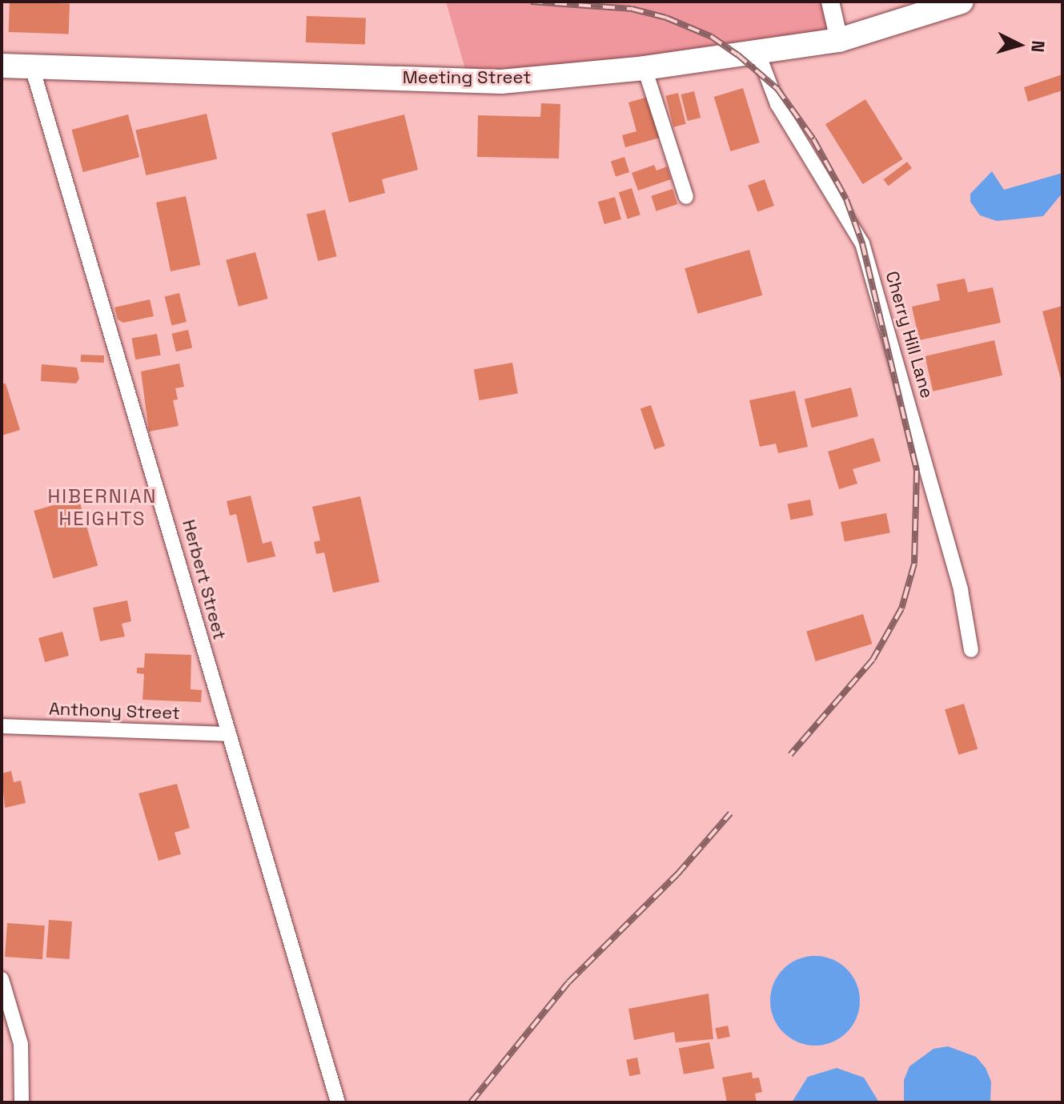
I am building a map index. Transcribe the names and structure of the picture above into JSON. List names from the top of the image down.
{
  "streets": {
    "main road": ["Meeting Street"],
    "street": ["Cherry Hill Lane", "Herbert Street", "Anthony Street"]
  },
  "crossings": [
    ["Meeting Street", "Cherry Hill Lane"],
    ["Meeting Street", "Herbert Street"],
    ["Herbert Street", "Anthony Street"]
  ],
  "districts": ["HIBERNIAN HEIGHTS"],
  "north": "right"
}
